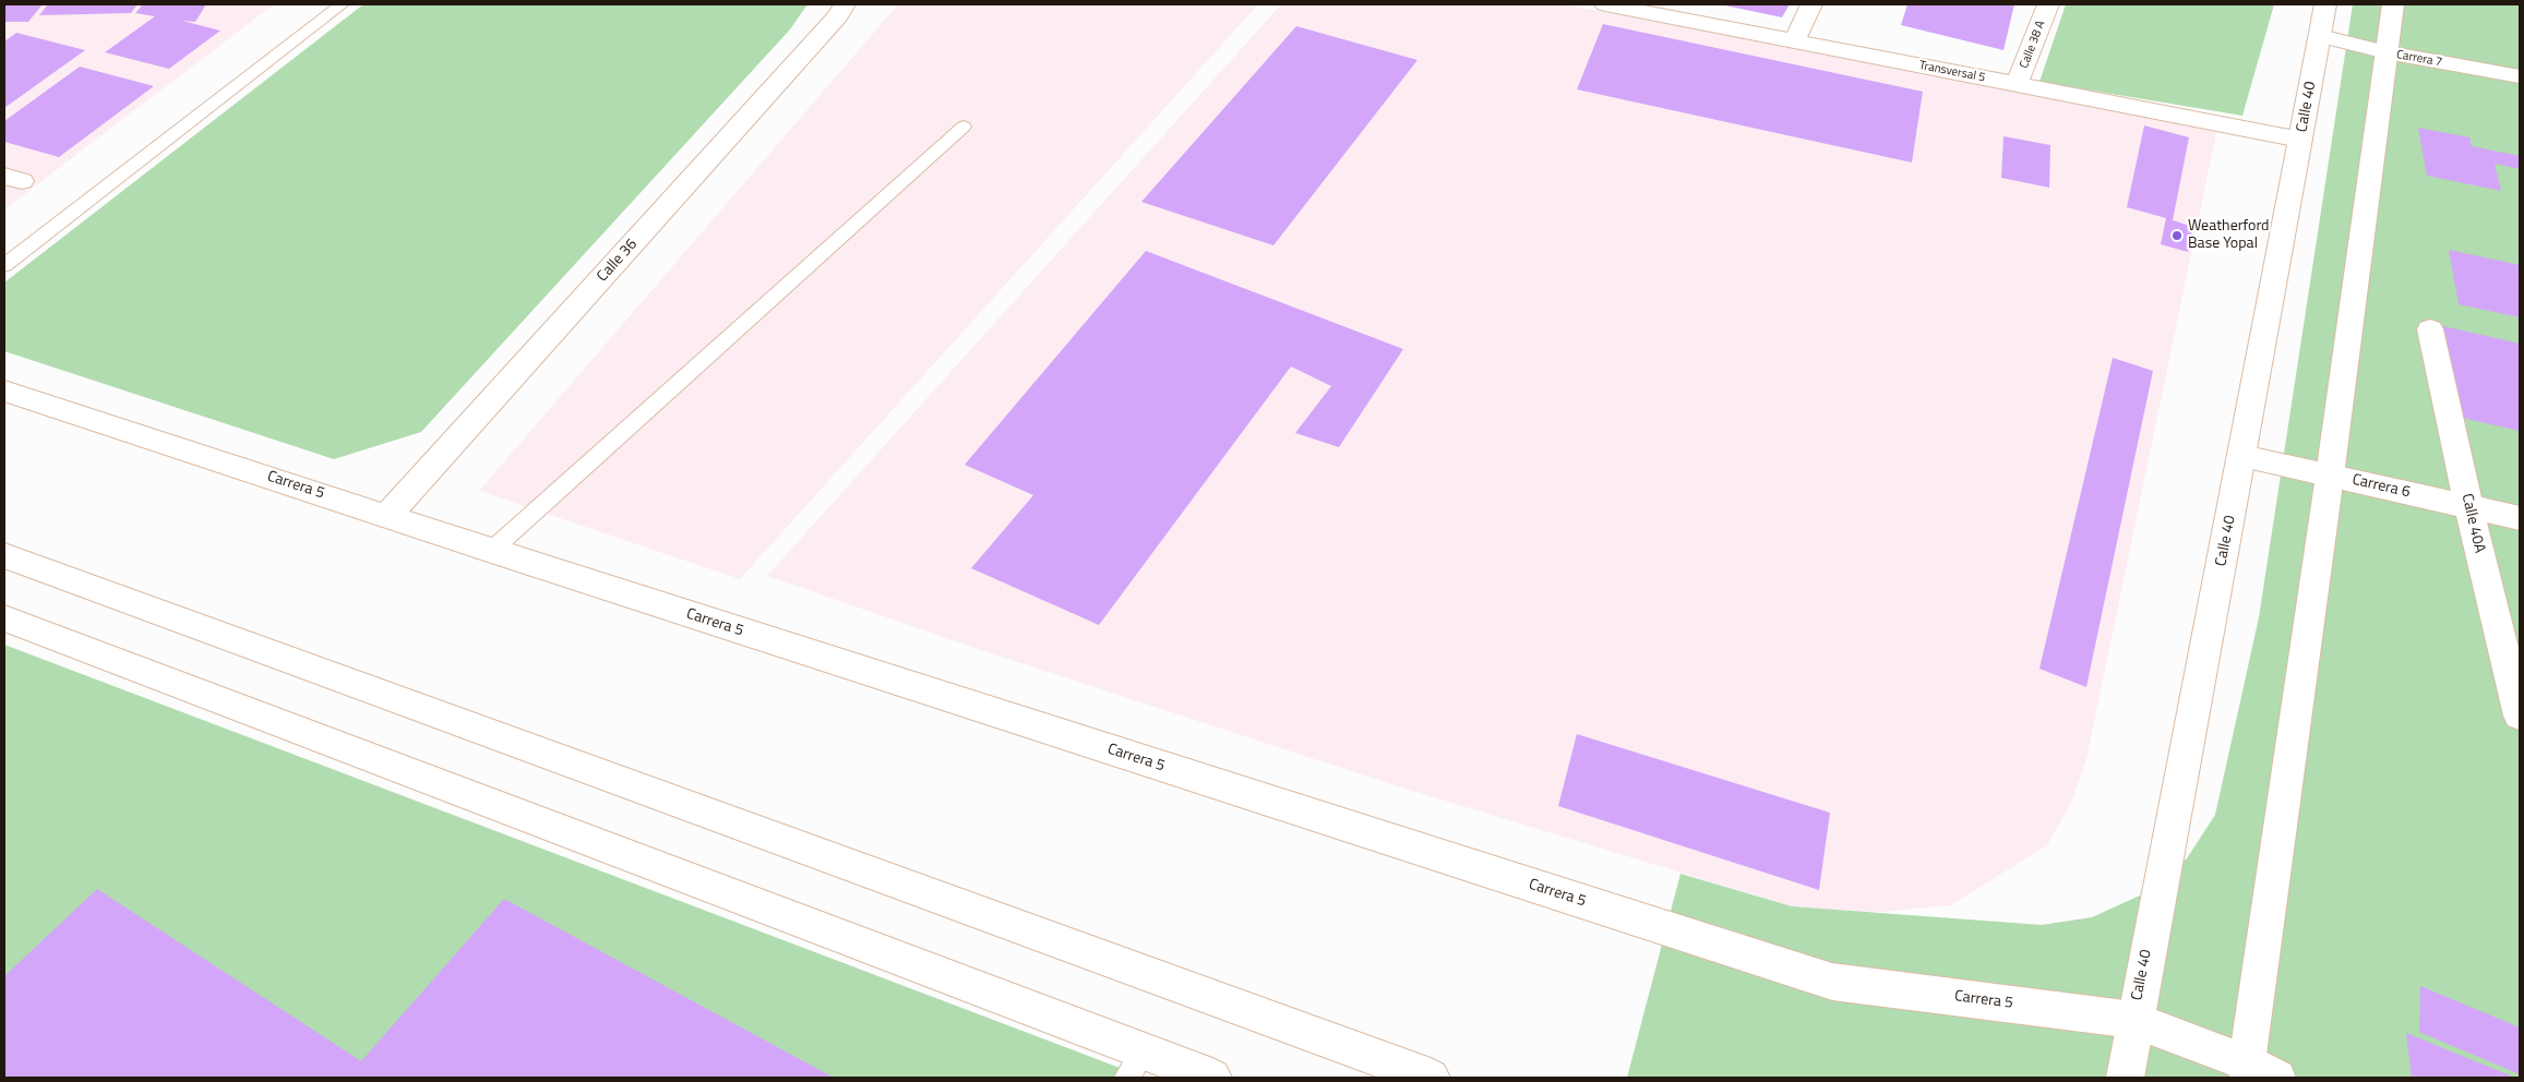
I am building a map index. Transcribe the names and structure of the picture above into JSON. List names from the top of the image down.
{
  "streets": {
    "main road": [
      "Calle 38 A",
      "Carrera 7",
      "Transversal 5",
      "Calle 40",
      "Calle 36",
      "Carrera 5",
      "Carrera 6",
      "Calle 40A"
    ]
  },
  "crossings": [
    ["Calle 38 A", "Transversal 5"],
    ["Carrera 7", "Calle 40"],
    ["Transversal 5", "Calle 40"],
    ["Calle 40", "Carrera 5"],
    ["Calle 40", "Carrera 6"],
    ["Calle 36", "Carrera 5"],
    ["Carrera 6", "Calle 40A"]
  ],
  "places": ["Weatherford Base Yopal"]
}
